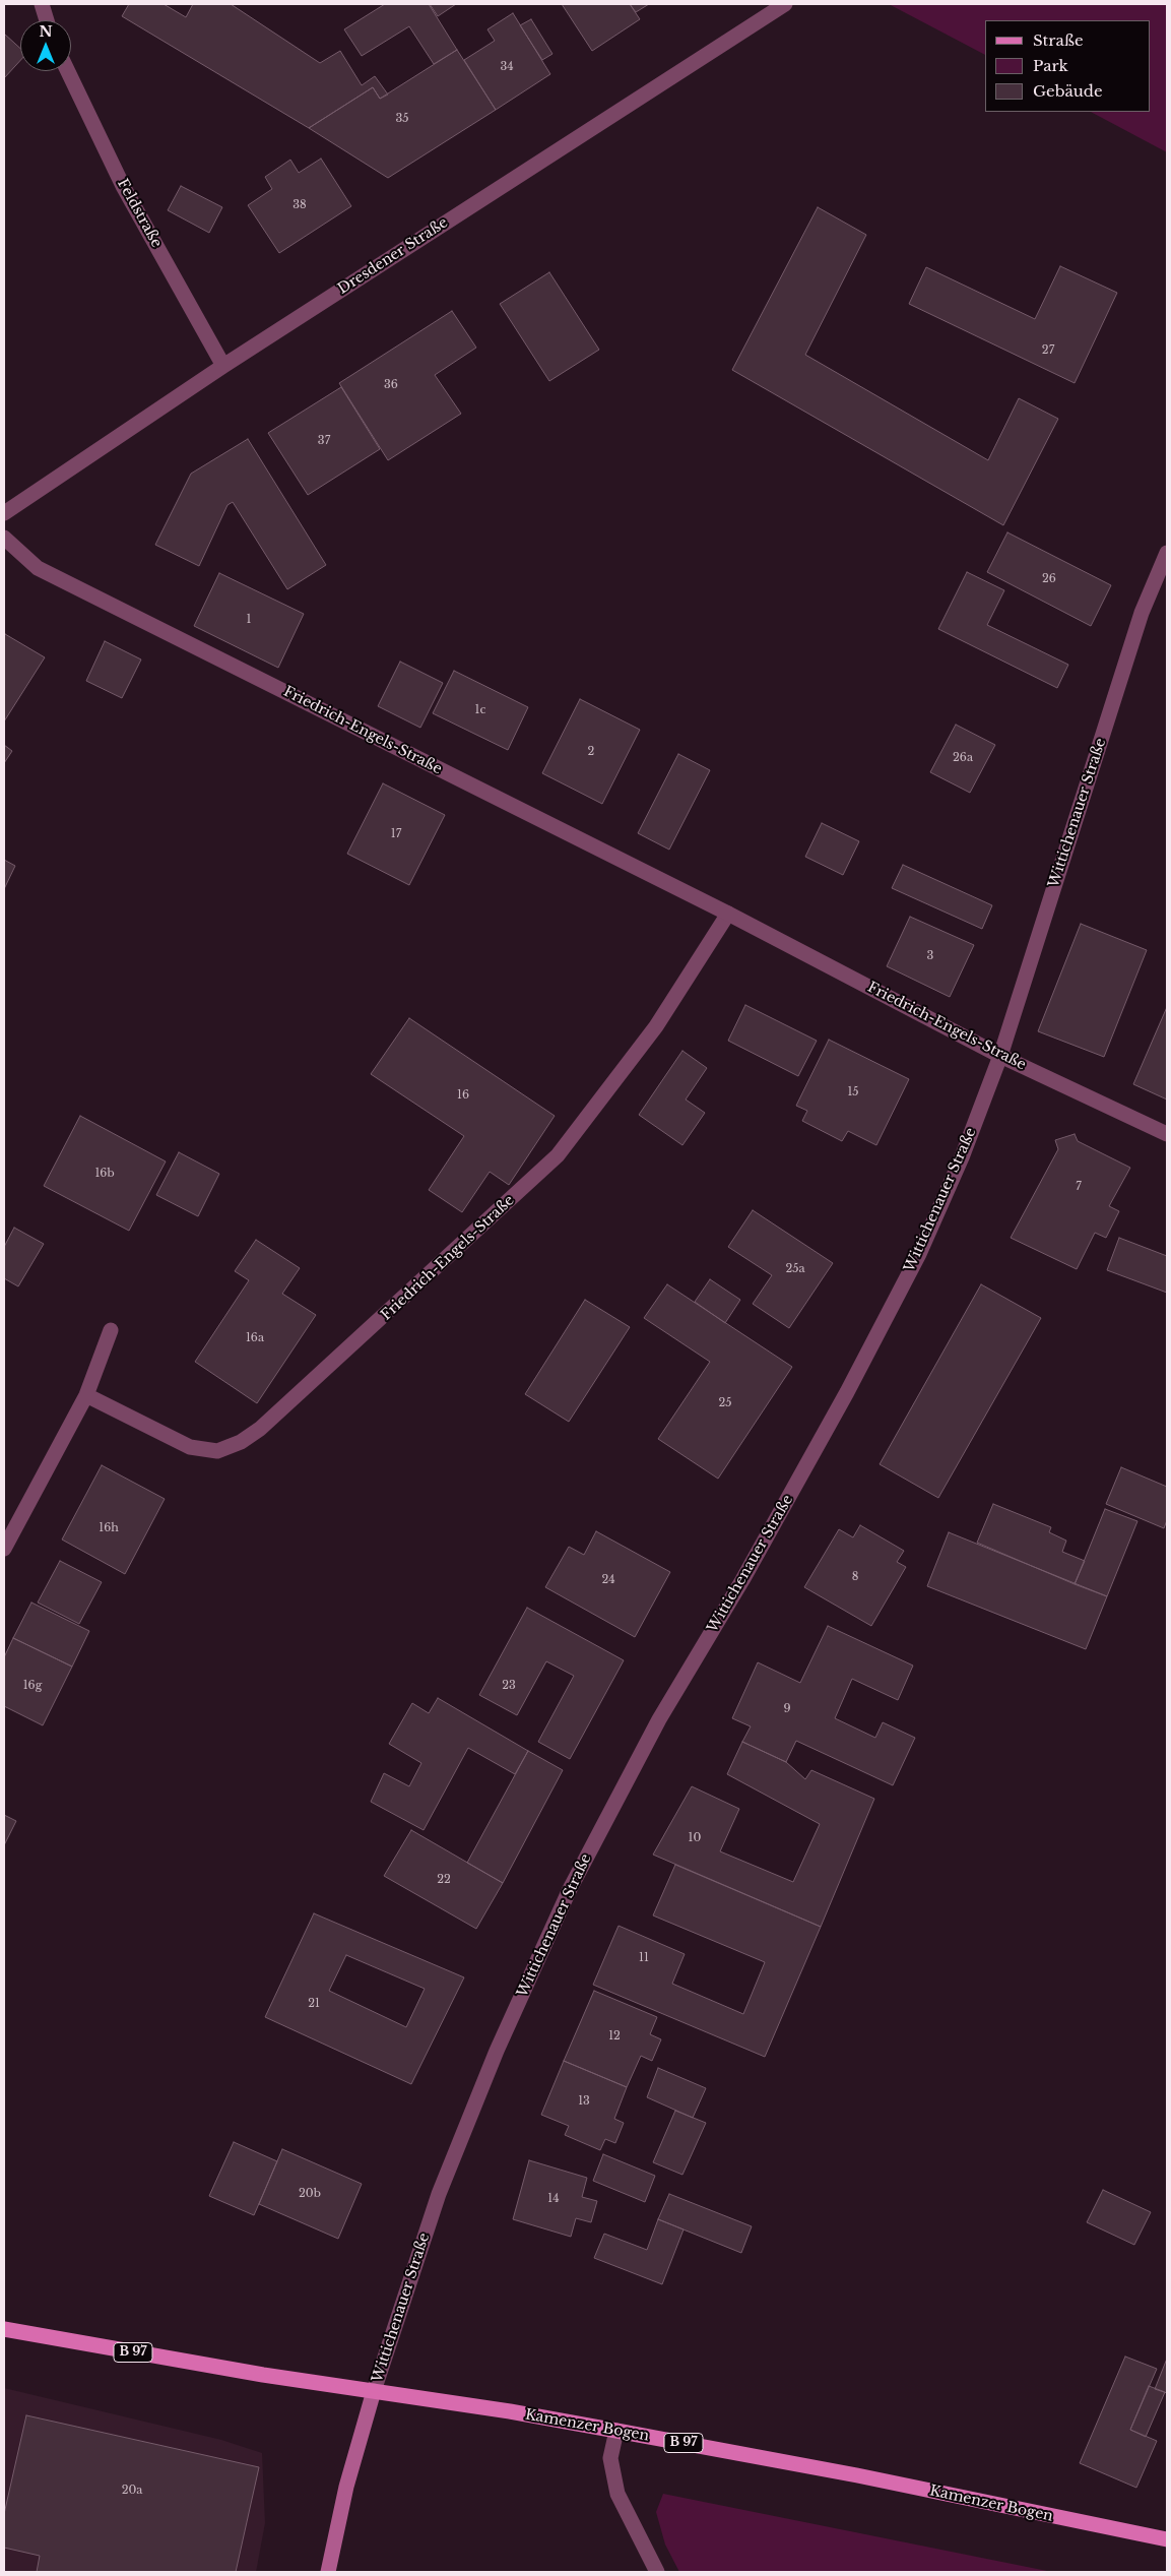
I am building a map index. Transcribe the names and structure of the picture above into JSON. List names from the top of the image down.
{
  "streets": {
    "main road": ["Wittichenauer Straße", "B 97", "Kamenzer Bogen"],
    "street": ["Feldstraße", "Dresdener Straße", "Friedrich-Engels-Straße"]
  },
  "crossings": [
    ["Feldstraße", "Dresdener Straße"],
    ["Friedrich-Engels-Straße", "Wittichenauer Straße"],
    ["Wittichenauer Straße", "Kamenzer Bogen"]
  ],
  "house_numbers": [
    "34",
    "35",
    "38",
    "27",
    "36",
    "37",
    "26",
    "1",
    "1c",
    "2",
    "26a",
    "17",
    "3",
    "15",
    "16",
    "16b",
    "7",
    "25a",
    "16a",
    "25",
    "16h",
    "8",
    "24",
    "16g",
    "23",
    "9",
    "10",
    "22",
    "11",
    "21",
    "12",
    "13",
    "20b",
    "14",
    "20a"
  ],
  "legend": ["Straße", "Park", "Gebäude"],
  "north": "top"
}
